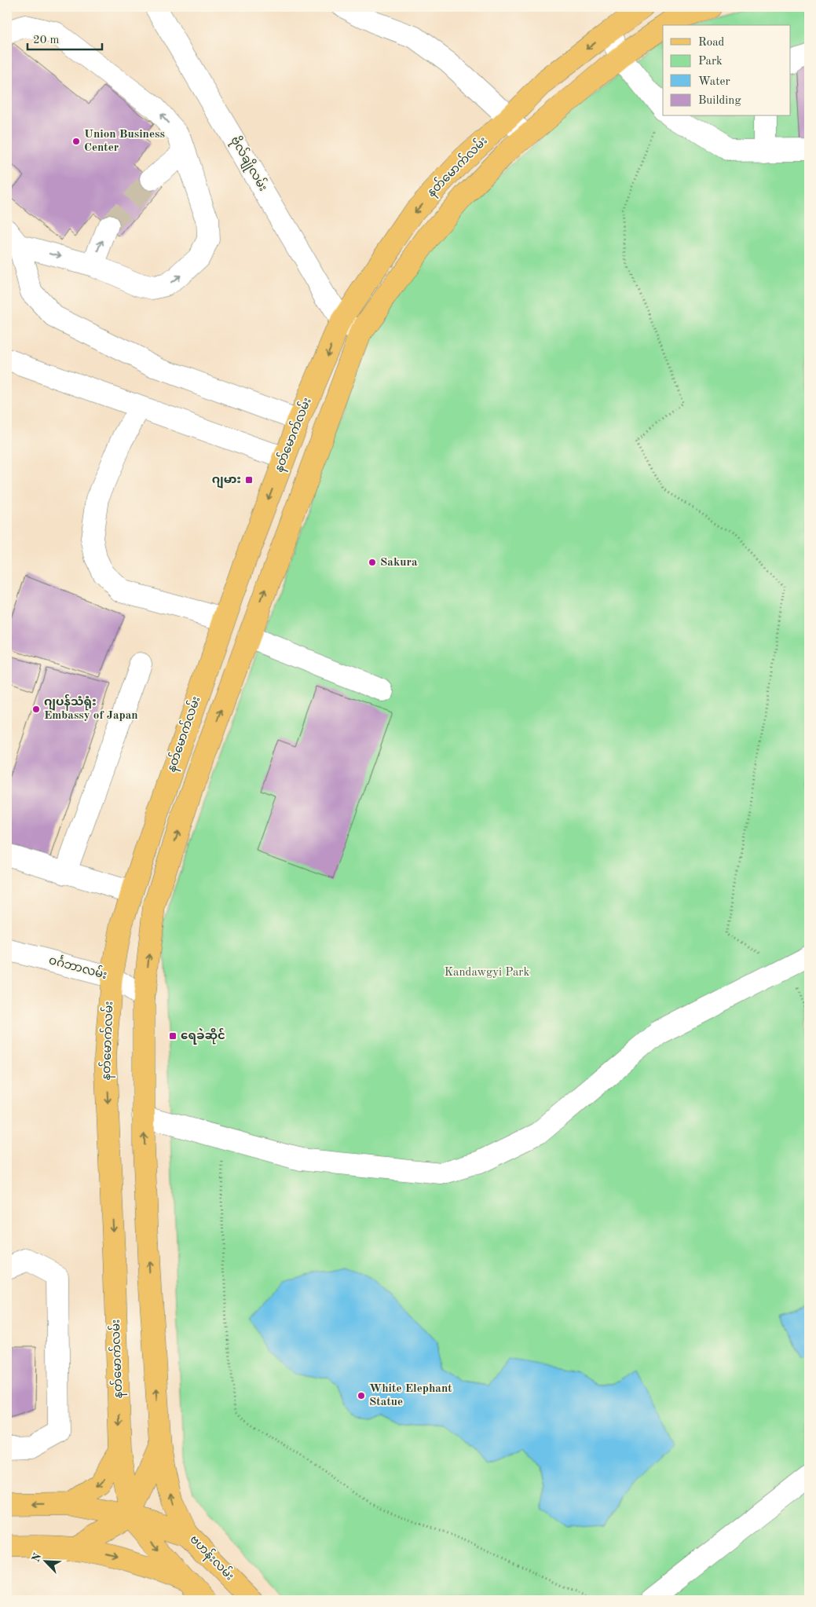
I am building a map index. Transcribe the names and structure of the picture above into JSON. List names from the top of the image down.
{
  "streets": {
    "main road": ["နတ်မောက်လမ်း", "ဗဟန်းလမ်း"],
    "street": ["ဗိုလ်ချိုလမ်း", "ဝင်္ဂဘာလမ်း"]
  },
  "crossings": [
    ["ဗိုလ်ချိုလမ်း", "နတ်မောက်လမ်း"],
    ["နတ်မောက်လမ်း", "ဝင်္ဂဘာလမ်း"],
    ["နတ်မောက်လမ်း", "ဗဟန်းလမ်း"]
  ],
  "parks": ["Kandawgyi Park"],
  "places": {
    "other": [
      "Union Business Center",
      "Sakura",
      "ဂျပန်သံရုံး Embassy of Japan",
      "White Elephant Statue"
    ],
    "transit": ["ဂျမား", "ရေခဲဆိုင်"]
  },
  "legend": [
    "Road",
    "Park",
    "Water",
    "Building"
  ],
  "scale_bar": "20 m",
  "north": "top left"
}
